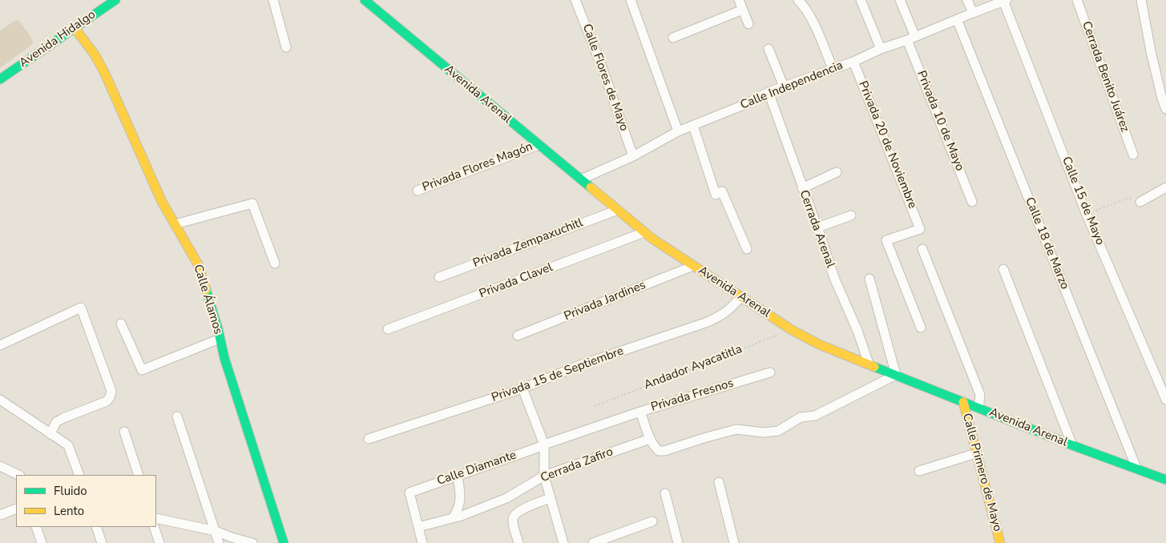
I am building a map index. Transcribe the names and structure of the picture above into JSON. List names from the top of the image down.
{
  "streets": {
    "main road": [
      "Avenida Hidalgo",
      "Avenida Arenal",
      "Calle Álamos",
      "Calle Primero de Mayo"
    ],
    "street": [
      "Cerrada Benito Juárez",
      "Calle Flores de Mayo",
      "Calle Independencia",
      "Privada 10 de Mayo",
      "Privada 20 de Noviembre",
      "Privada Flores Magón",
      "Calle 15 de Mayo",
      "Cerrada Arenal",
      "Privada Zempaxuchitl",
      "Calle 18 de Marzo",
      "Privada Clavel",
      "Privada Jardines",
      "Privada 15 de Septiembre",
      "Privada Fresnos",
      "Cerrada Zafiro",
      "Calle Diamante"
    ],
    "path": ["Andador Ayacatitla"]
  },
  "crossings": [
    ["Avenida Hidalgo", "Calle Álamos"],
    ["Calle Flores de Mayo", "Calle Independencia"],
    ["Calle Independencia", "Avenida Arenal"],
    ["Calle Independencia", "Privada 10 de Mayo"],
    ["Calle Independencia", "Privada 20 de Noviembre"],
    ["Calle Independencia", "Calle 15 de Mayo"],
    ["Calle Independencia", "Cerrada Arenal"],
    ["Calle Independencia", "Calle 18 de Marzo"],
    ["Avenida Arenal", "Privada Flores Magón"],
    ["Avenida Arenal", "Cerrada Arenal"],
    ["Avenida Arenal", "Privada Zempaxuchitl"],
    ["Avenida Arenal", "Calle 18 de Marzo"],
    ["Avenida Arenal", "Privada Clavel"],
    ["Avenida Arenal", "Privada Jardines"],
    ["Avenida Arenal", "Andador Ayacatitla"],
    ["Avenida Arenal", "Privada 15 de Septiembre"],
    ["Avenida Arenal", "Privada Fresnos"],
    ["Avenida Arenal", "Calle Primero de Mayo"],
    ["Privada Fresnos", "Cerrada Zafiro"],
    ["Privada Fresnos", "Calle Diamante"],
    ["Cerrada Zafiro", "Calle Diamante"]
  ],
  "legend": ["Fluido", "Lento"]
}
